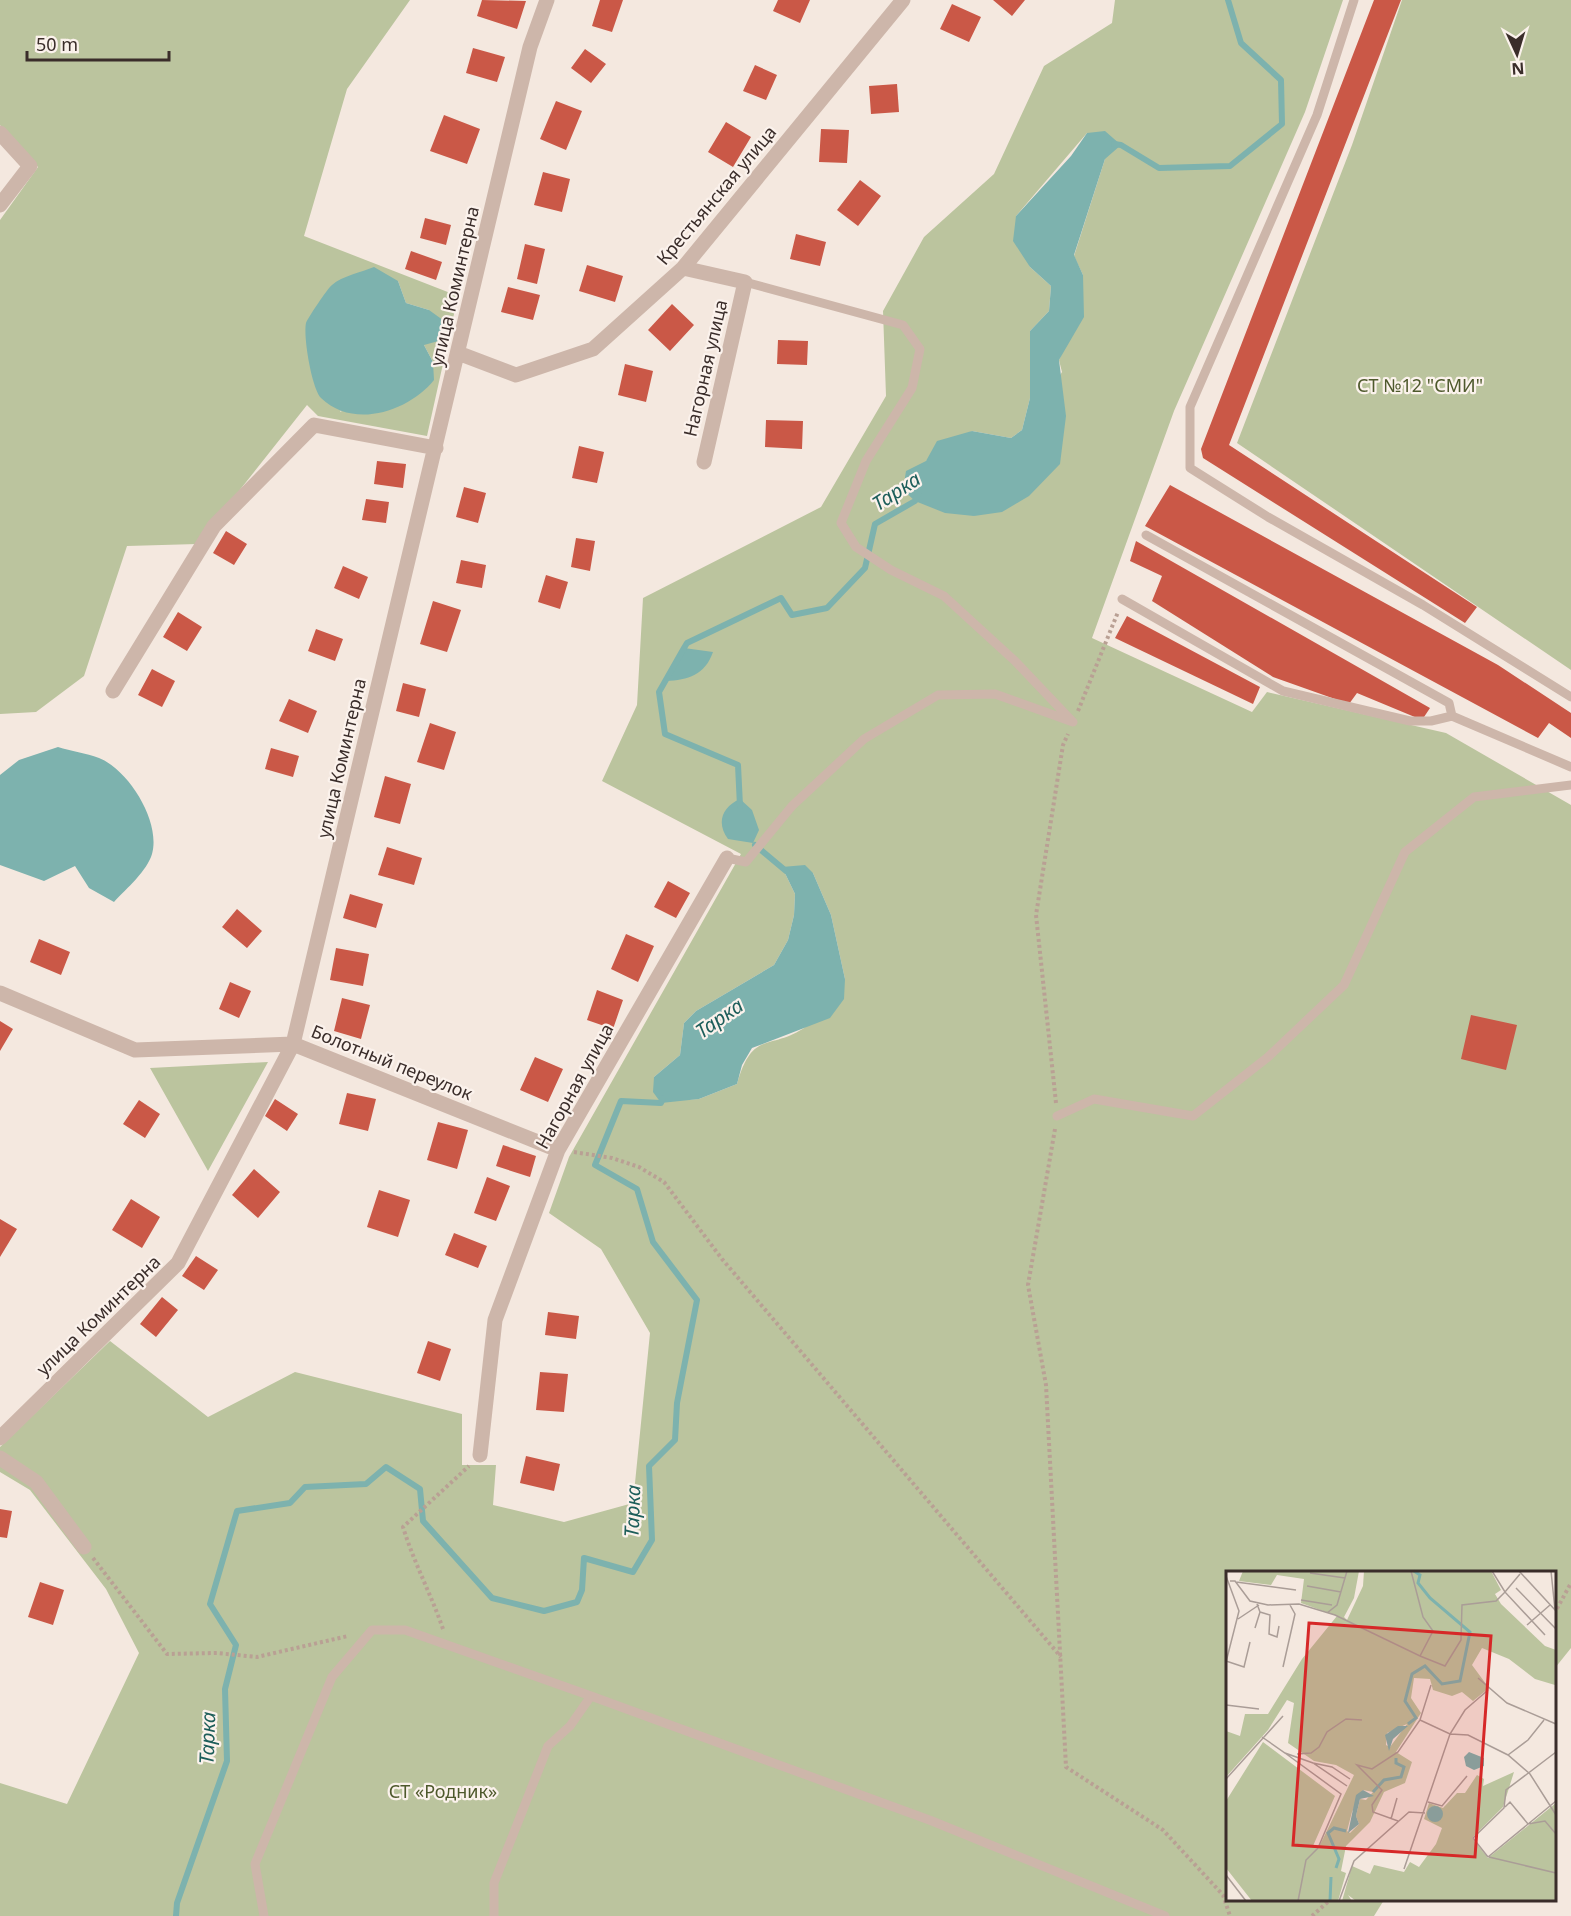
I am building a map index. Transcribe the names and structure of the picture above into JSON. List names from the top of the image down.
{
  "streets": {
    "street": [
      "Крестьянская улица",
      "улица Коминтерна",
      "Нагорная улица",
      "Болотный переулок"
    ]
  },
  "crossings": [
    ["Крестьянская улица", "улица Коминтерна"],
    ["улица Коминтерна", "Болотный переулок"],
    ["Нагорная улица", "Болотный переулок"]
  ],
  "water": ["Тарка"],
  "parks": ["СТ №12 \"СМИ\"", "СТ «Родник»"],
  "scale_bar": "50 m",
  "north": "bottom"
}
